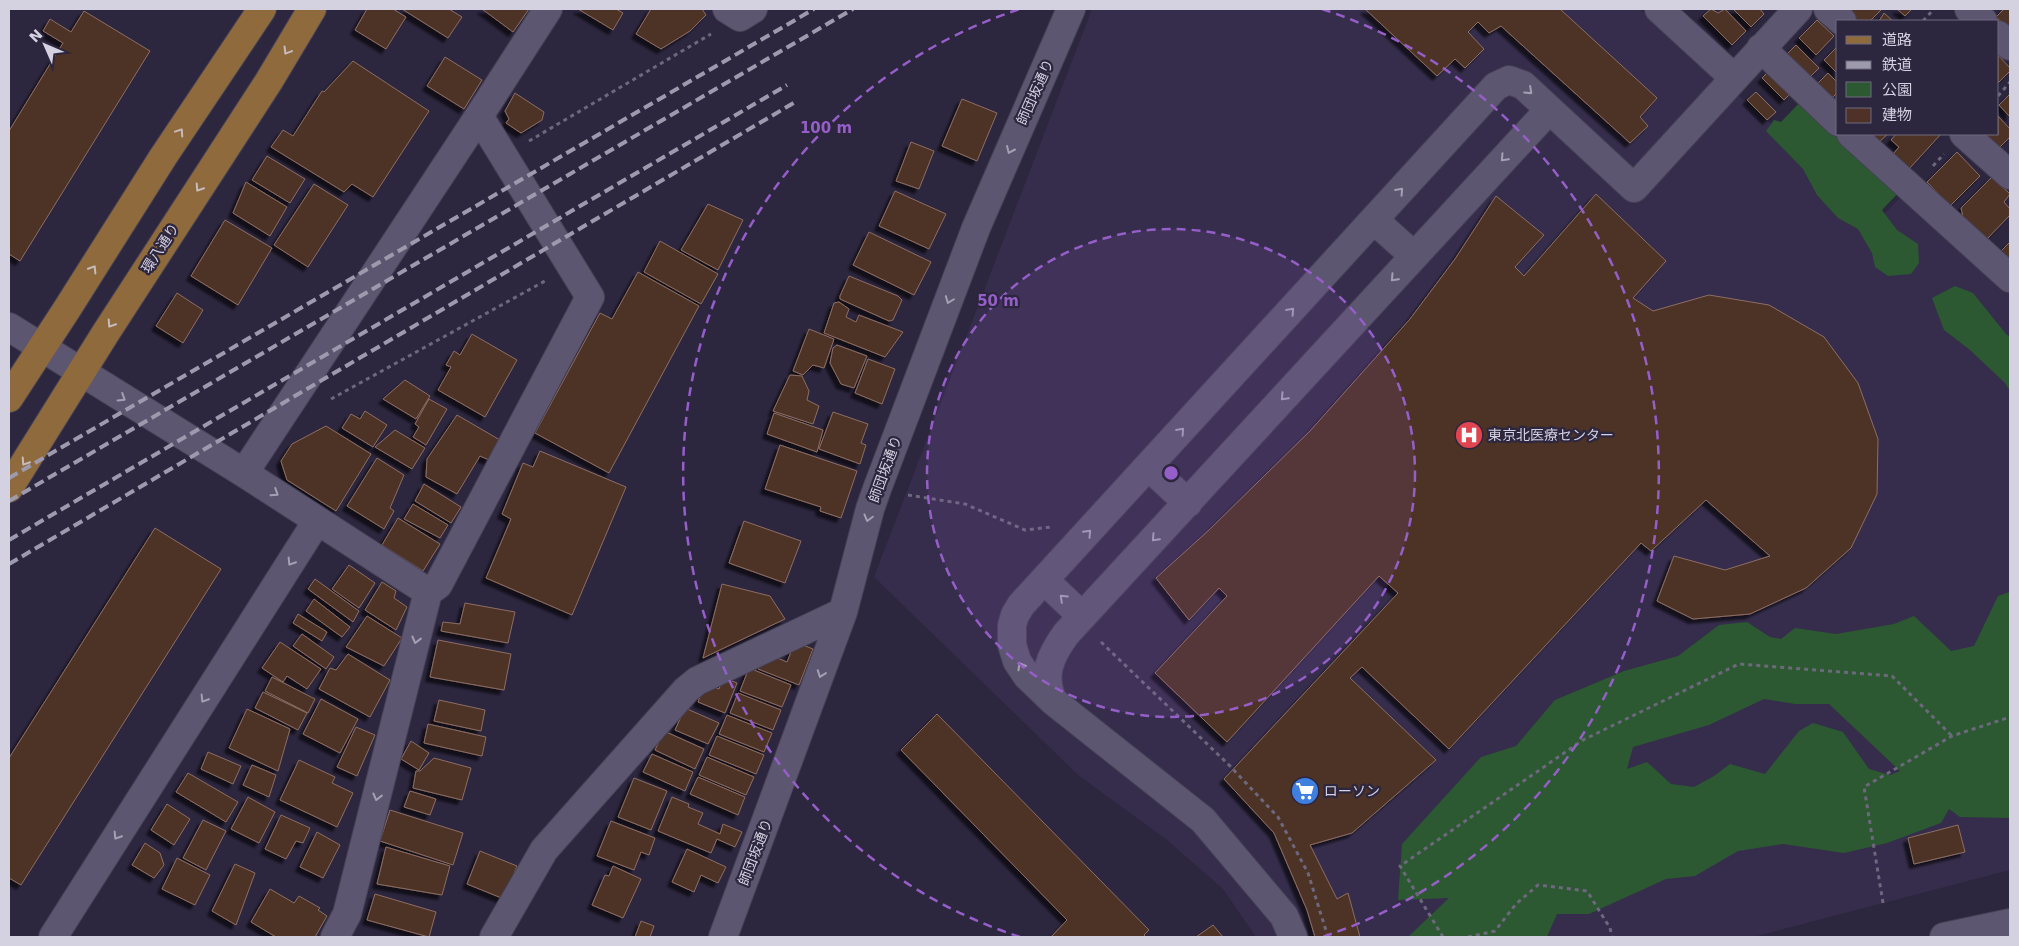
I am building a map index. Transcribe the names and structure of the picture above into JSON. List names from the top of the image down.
{
  "streets": {
    "main road": ["環八通り"],
    "street": ["師団坂通り"]
  },
  "one_way": ["師団坂通り"],
  "places": {
    "hospital": ["東京北医療センター"],
    "supermarket": ["ローソン"]
  },
  "legend": [
    "道路",
    "鉄道",
    "公園",
    "建物"
  ],
  "north": "top left",
  "rings": ["100 m", "50 m"]
}
